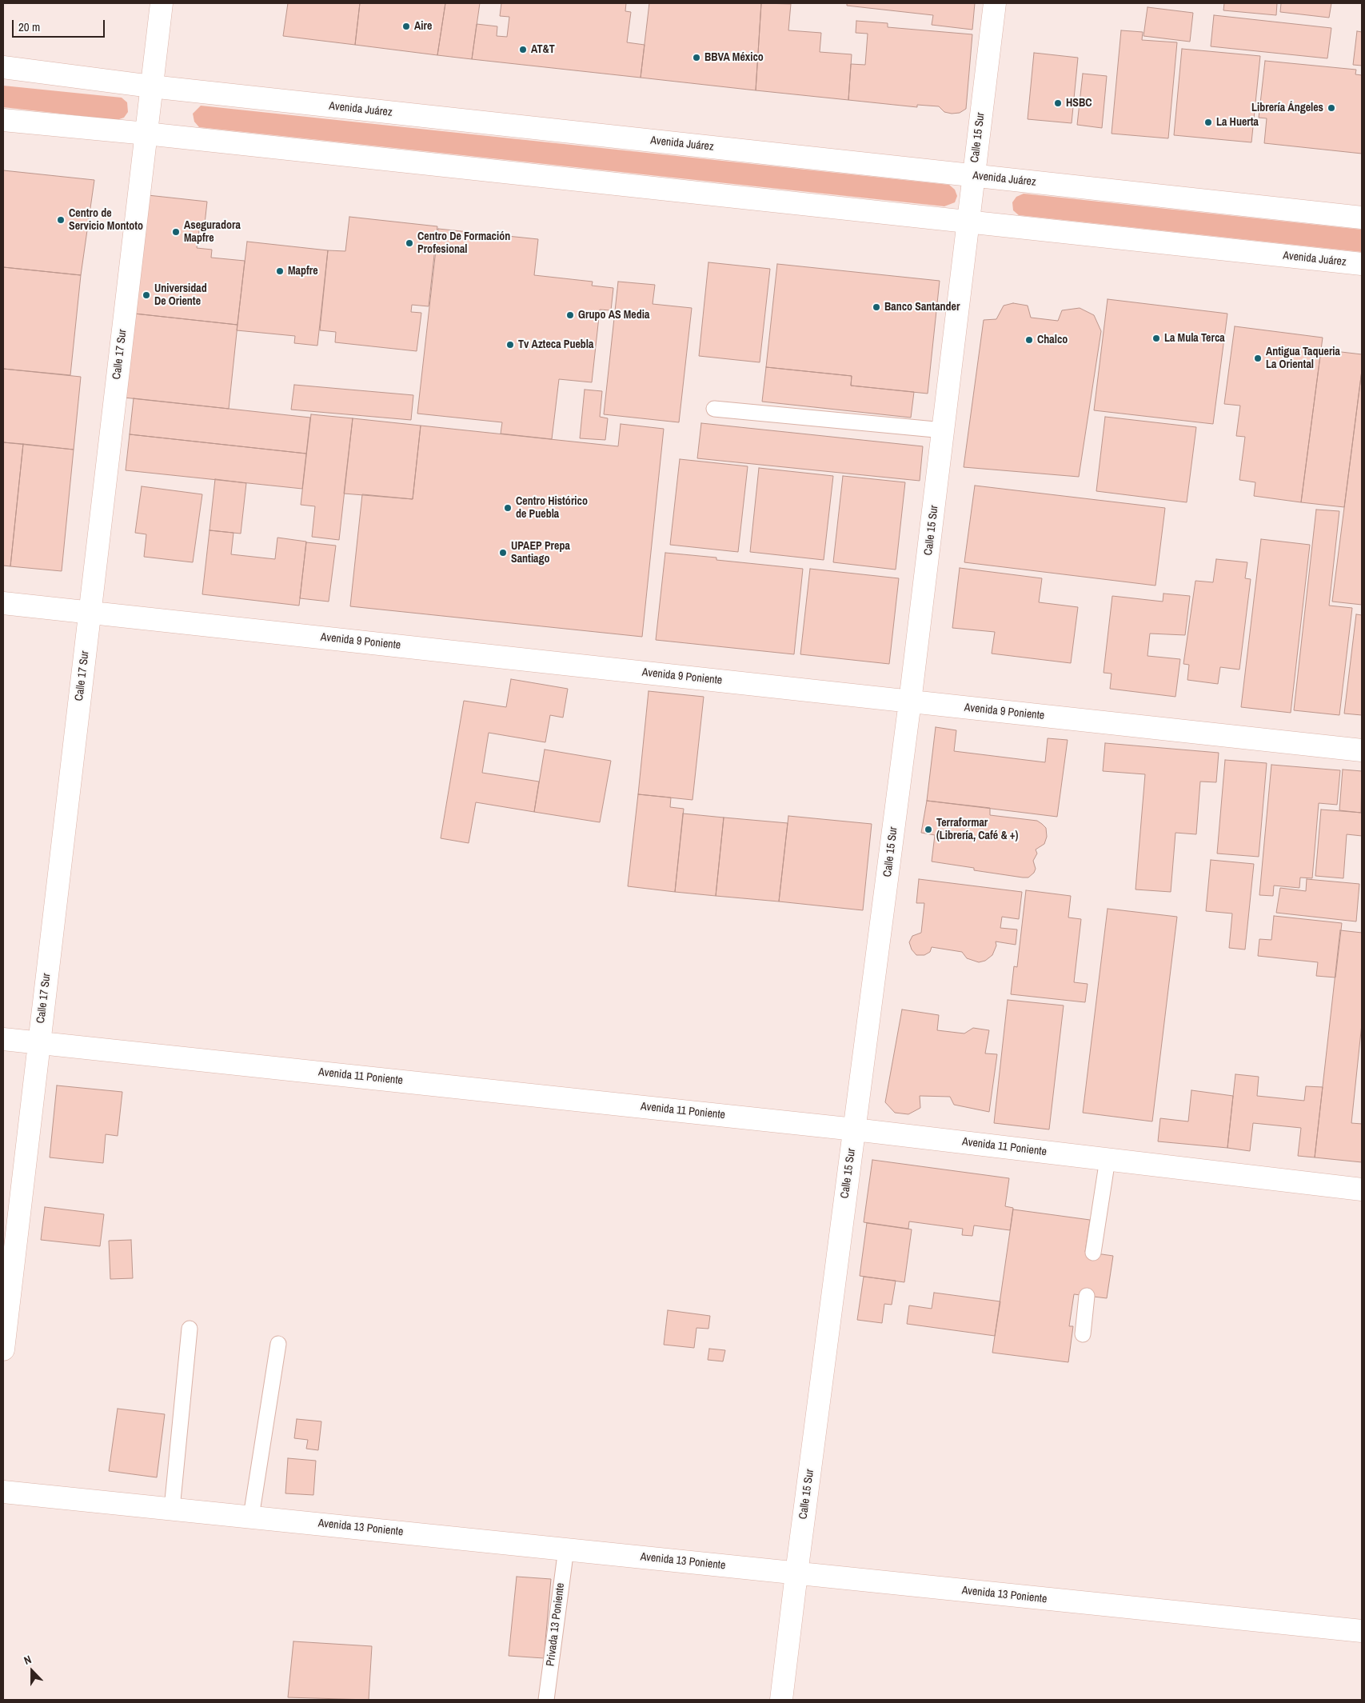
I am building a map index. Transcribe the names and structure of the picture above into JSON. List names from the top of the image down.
{
  "streets": {
    "street": [
      "Avenida Juárez",
      "Calle 15 Sur",
      "Calle 17 Sur",
      "Avenida 9 Poniente",
      "Avenida 11 Poniente",
      "Avenida 13 Poniente"
    ],
    "lane": ["Privada 13 Poniente"]
  },
  "crossings": [
    ["Avenida Juárez", "Calle 15 Sur"],
    ["Avenida Juárez", "Calle 17 Sur"],
    ["Calle 15 Sur", "Avenida 9 Poniente"],
    ["Calle 15 Sur", "Avenida 11 Poniente"],
    ["Calle 15 Sur", "Avenida 13 Poniente"],
    ["Calle 17 Sur", "Avenida 9 Poniente"],
    ["Calle 17 Sur", "Avenida 11 Poniente"],
    ["Avenida 13 Poniente", "Privada 13 Poniente"]
  ],
  "places": [
    "Aire",
    "AT&T",
    "BBVA México",
    "HSBC",
    "Librería Ángeles",
    "La Huerta",
    "Centro de Servicio Montoto",
    "Aseguradora Mapfre",
    "Centro De Formación Profesional",
    "Mapfre",
    "Universidad De Oriente",
    "Banco Santander",
    "Grupo AS Media",
    "La Mula Terca",
    "Chalco",
    "Tv Azteca Puebla",
    "Antigua Taqueria La Oriental",
    "Centro Histórico de Puebla",
    "UPAEP Prepa Santiago",
    "Terraformar (Librería, Café & +)"
  ],
  "scale_bar": "20 m",
  "north": "top"
}
